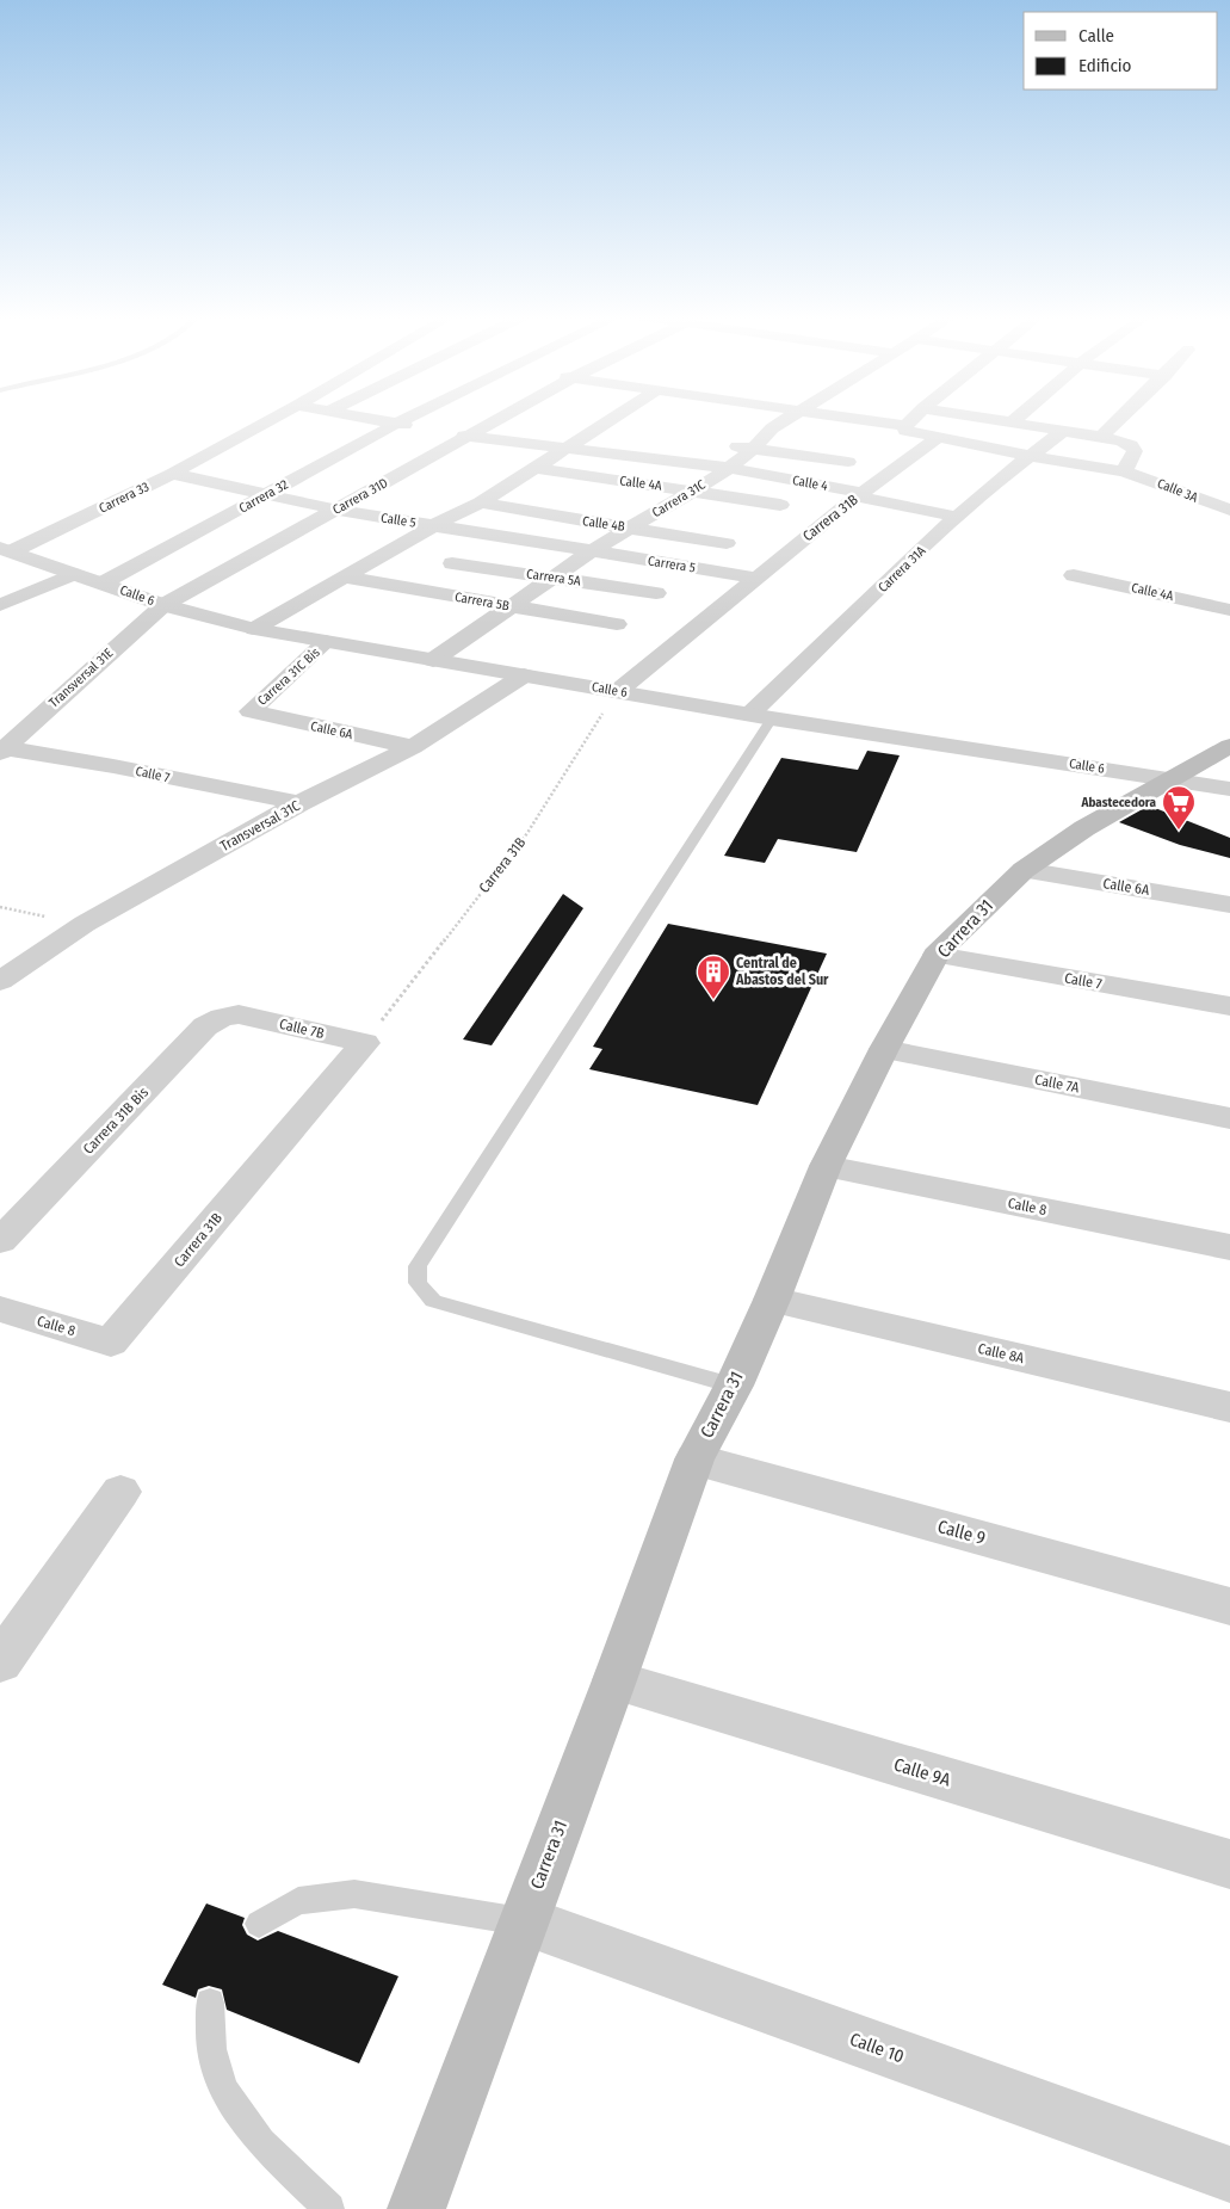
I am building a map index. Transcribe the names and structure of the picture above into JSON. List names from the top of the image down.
{
  "streets": {
    "main road": ["Carrera 31"],
    "street": [
      "Calle 4A",
      "Calle 4",
      "Calle 3A",
      "Carrera 32",
      "Carrera 31D",
      "Carrera 33",
      "Carrera 31C",
      "Carrera 31B",
      "Calle 5",
      "Calle 4B",
      "Carrera 5",
      "Carrera 31A",
      "Carrera 5A",
      "Calle 6",
      "Carrera 5B",
      "Carrera 31C Bis",
      "Transversal 31E",
      "Calle 6A",
      "Calle 7",
      "Transversal 31C",
      "Calle 7B",
      "Calle 7A",
      "Carrera 31B Bis",
      "Calle 8",
      "Calle 8A",
      "Calle 9",
      "Calle 9A",
      "Calle 10"
    ]
  },
  "crossings": [
    ["Calle 4A", "Carrera 31C"],
    ["Calle 4", "Carrera 32"],
    ["Calle 4", "Carrera 31D"],
    ["Calle 4", "Carrera 31C"],
    ["Calle 4", "Carrera 31B"],
    ["Calle 4", "Carrera 31A"],
    ["Calle 3A", "Carrera 31B"],
    ["Calle 3A", "Carrera 31A"],
    ["Carrera 32", "Calle 5"],
    ["Carrera 32", "Calle 6"],
    ["Carrera 31D", "Calle 5"],
    ["Carrera 31D", "Calle 6"],
    ["Carrera 31D", "Transversal 31E"],
    ["Carrera 33", "Calle 5"],
    ["Carrera 33", "Calle 6"],
    ["Carrera 31C", "Calle 5"],
    ["Carrera 31C", "Calle 4B"],
    ["Carrera 31C", "Carrera 5"],
    ["Carrera 31C", "Carrera 5A"],
    ["Carrera 31C", "Calle 6"],
    ["Carrera 31C", "Carrera 5B"],
    ["Carrera 31B", "Carrera 5"],
    ["Carrera 31B", "Calle 6"],
    ["Carrera 31B", "Calle 7B"],
    ["Carrera 31B", "Calle 8"],
    ["Calle 5", "Carrera 5"],
    ["Carrera 31A", "Calle 6"],
    ["Calle 6", "Carrera 31C Bis"],
    ["Calle 6", "Transversal 31E"],
    ["Calle 6", "Transversal 31C"],
    ["Calle 6", "Carrera 31"],
    ["Carrera 31C Bis", "Calle 6A"],
    ["Transversal 31E", "Calle 7"],
    ["Calle 6A", "Transversal 31C"],
    ["Calle 6A", "Carrera 31"],
    ["Calle 7", "Transversal 31C"],
    ["Calle 7", "Carrera 31"],
    ["Carrera 31", "Calle 7A"],
    ["Carrera 31", "Calle 8"],
    ["Carrera 31", "Calle 8A"],
    ["Carrera 31", "Calle 9"],
    ["Carrera 31", "Calle 9A"],
    ["Carrera 31", "Calle 10"],
    ["Calle 7B", "Carrera 31B Bis"]
  ],
  "places": {
    "supermarket": ["Abastecedora"],
    "building": ["Central de Abastos del Sur"]
  },
  "legend": ["Calle", "Edificio"]
}
